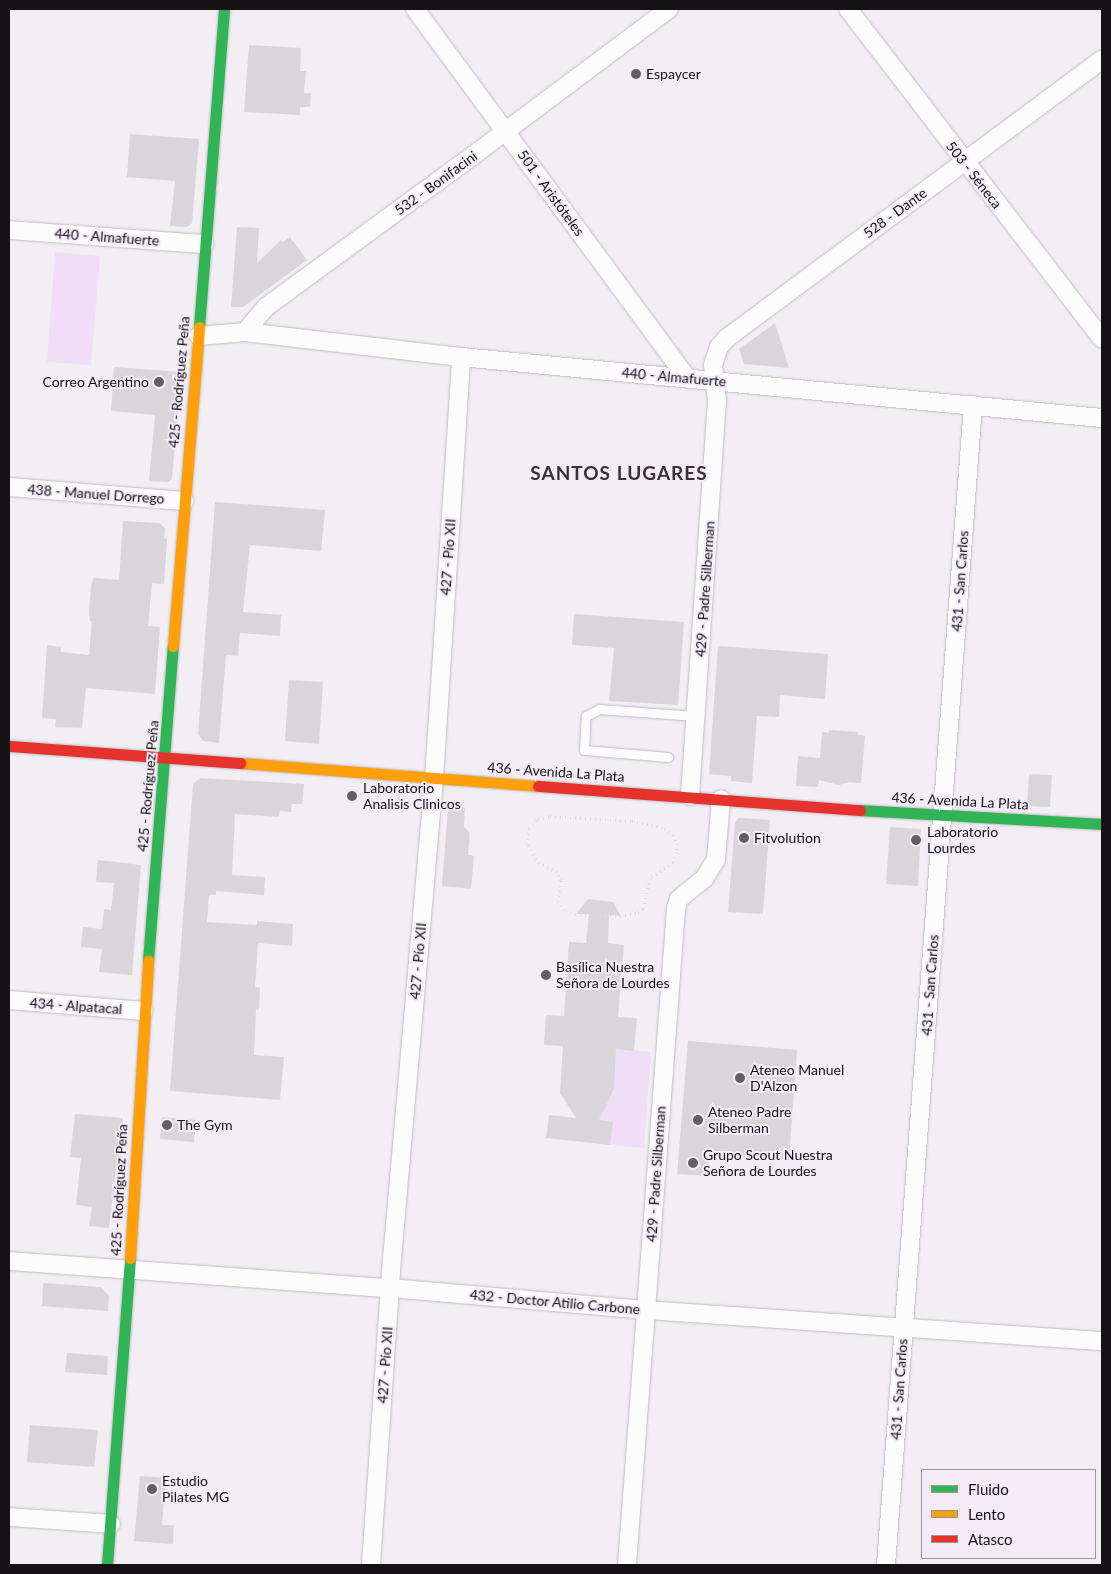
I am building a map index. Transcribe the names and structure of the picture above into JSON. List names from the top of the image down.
{
  "streets": {
    "street": [
      "503 - Séneca",
      "532 - Bonifacini",
      "501 - Aristóteles",
      "528 - Dante",
      "440 - Almafuerte",
      "425 - Rodríguez Peña",
      "438 - Manuel Dorrego",
      "427 - Pío XII",
      "431 - San Carlos",
      "429 - Padre Silberman",
      "436 - Avenida La Plata",
      "434 - Alpatacal",
      "432 - Doctor Atilio Carbone"
    ]
  },
  "crossings": [
    ["503 - Séneca", "528 - Dante"],
    ["532 - Bonifacini", "501 - Aristóteles"],
    ["532 - Bonifacini", "440 - Almafuerte"],
    ["501 - Aristóteles", "440 - Almafuerte"],
    ["528 - Dante", "440 - Almafuerte"],
    ["528 - Dante", "429 - Padre Silberman"],
    ["440 - Almafuerte", "425 - Rodríguez Peña"],
    ["440 - Almafuerte", "427 - Pío XII"],
    ["440 - Almafuerte", "431 - San Carlos"],
    ["440 - Almafuerte", "429 - Padre Silberman"],
    ["425 - Rodríguez Peña", "438 - Manuel Dorrego"],
    ["425 - Rodríguez Peña", "436 - Avenida La Plata"],
    ["425 - Rodríguez Peña", "434 - Alpatacal"],
    ["425 - Rodríguez Peña", "432 - Doctor Atilio Carbone"],
    ["427 - Pío XII", "436 - Avenida La Plata"],
    ["427 - Pío XII", "432 - Doctor Atilio Carbone"],
    ["431 - San Carlos", "436 - Avenida La Plata"],
    ["431 - San Carlos", "432 - Doctor Atilio Carbone"],
    ["429 - Padre Silberman", "436 - Avenida La Plata"],
    ["429 - Padre Silberman", "432 - Doctor Atilio Carbone"]
  ],
  "districts": ["SANTOS LUGARES"],
  "places": [
    "Espaycer",
    "Correo Argentino",
    "Laboratorio Analisis Clinicos",
    "Fitvolution",
    "Laboratorio Lourdes",
    "Basílica Nuestra Señora de Lourdes",
    "Ateneo Manuel D'Alzon",
    "Ateneo Padre Silberman",
    "The Gym",
    "Grupo Scout Nuestra Señora de Lourdes",
    "Estudio Pilates MG"
  ],
  "legend": ["Fluido", "Lento", "Atasco"]
}
